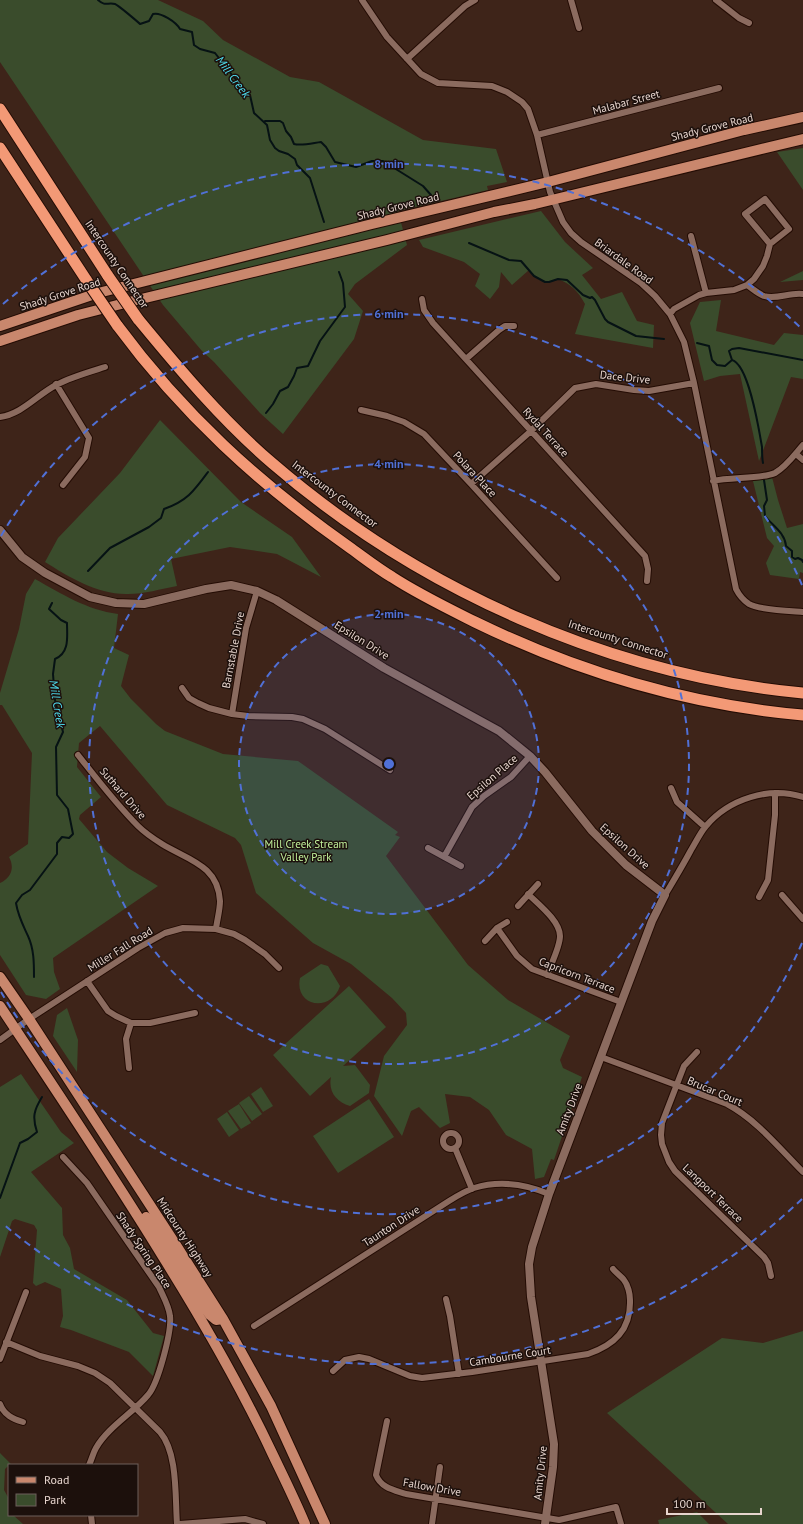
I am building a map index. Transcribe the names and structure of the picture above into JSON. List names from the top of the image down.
{
  "streets": {
    "highway": ["Intercounty Connector"],
    "main road": ["Shady Grove Road", "Midcounty Highway"],
    "street": [
      "Malabar Street",
      "Briardale Road",
      "Dace Drive",
      "Rydal Terrace",
      "Polara Place",
      "Epsilon Drive",
      "Barnstable Drive",
      "Epsilon Place",
      "Suthard Drive",
      "Miller Fall Road",
      "Capricorn Terrace",
      "Brucar Court",
      "Amity Drive",
      "Langport Terrace",
      "Taunton Drive",
      "Shady Spring Place",
      "Cambourne Court",
      "Fallow Drive"
    ]
  },
  "crossings": [
    ["Malabar Street", "Briardale Road"],
    ["Shady Grove Road", "Briardale Road"],
    ["Briardale Road", "Dace Drive"],
    ["Dace Drive", "Rydal Terrace"],
    ["Dace Drive", "Polara Place"],
    ["Epsilon Drive", "Barnstable Drive"],
    ["Epsilon Drive", "Epsilon Place"],
    ["Epsilon Drive", "Amity Drive"],
    ["Suthard Drive", "Miller Fall Road"],
    ["Miller Fall Road", "Midcounty Highway"],
    ["Capricorn Terrace", "Amity Drive"],
    ["Brucar Court", "Amity Drive"],
    ["Brucar Court", "Langport Terrace"],
    ["Amity Drive", "Taunton Drive"],
    ["Amity Drive", "Cambourne Court"],
    ["Amity Drive", "Fallow Drive"]
  ],
  "water": ["Mill Creek"],
  "parks": ["Mill Creek Stream Valley Park"],
  "legend": ["Road", "Park"],
  "scale_bar": "100 m",
  "rings": [
    "8 min",
    "6 min",
    "4 min",
    "2 min"
  ]
}
